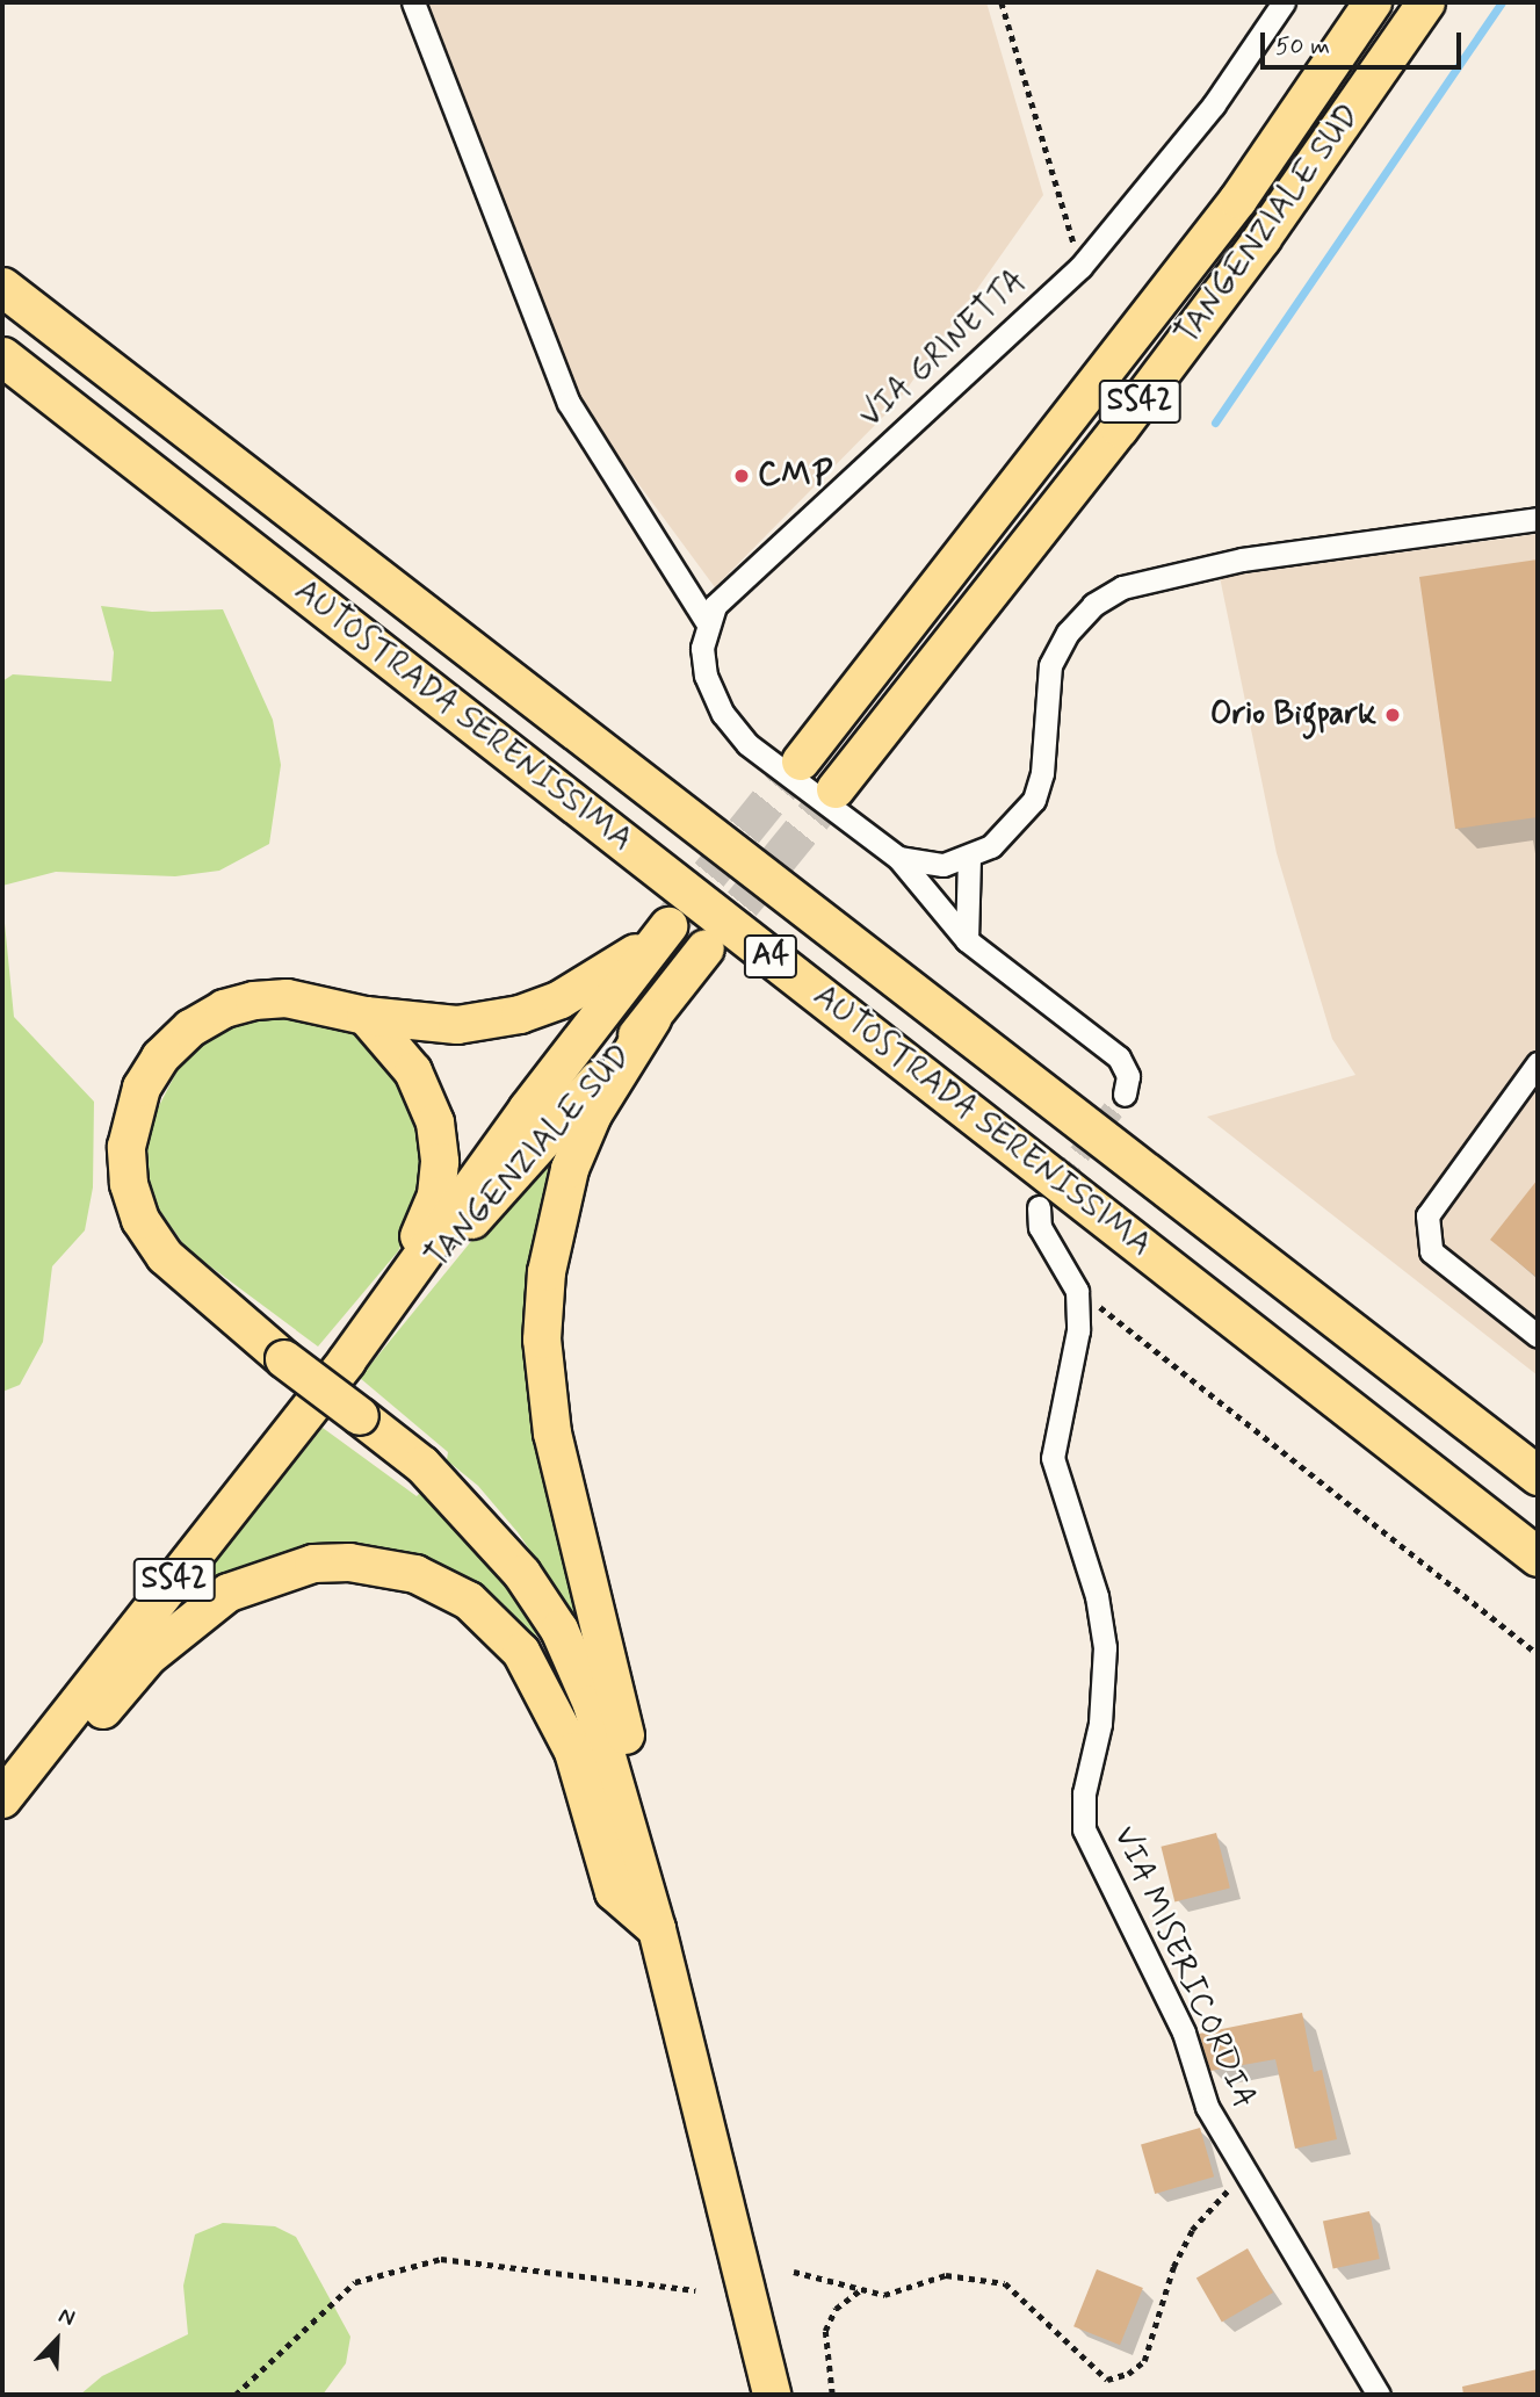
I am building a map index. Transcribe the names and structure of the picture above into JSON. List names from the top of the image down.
{
  "streets": {
    "highway": [
      "TANGENZIALE SUD",
      "SS42",
      "AUTOSTRADA SERENISSIMA",
      "A4"
    ],
    "street": ["VIA GRINETTA", "VIA MISERICORDIA"]
  },
  "places": ["CMP", "Orio Bigpark"],
  "scale_bar": "50 m",
  "north": "top right"
}
